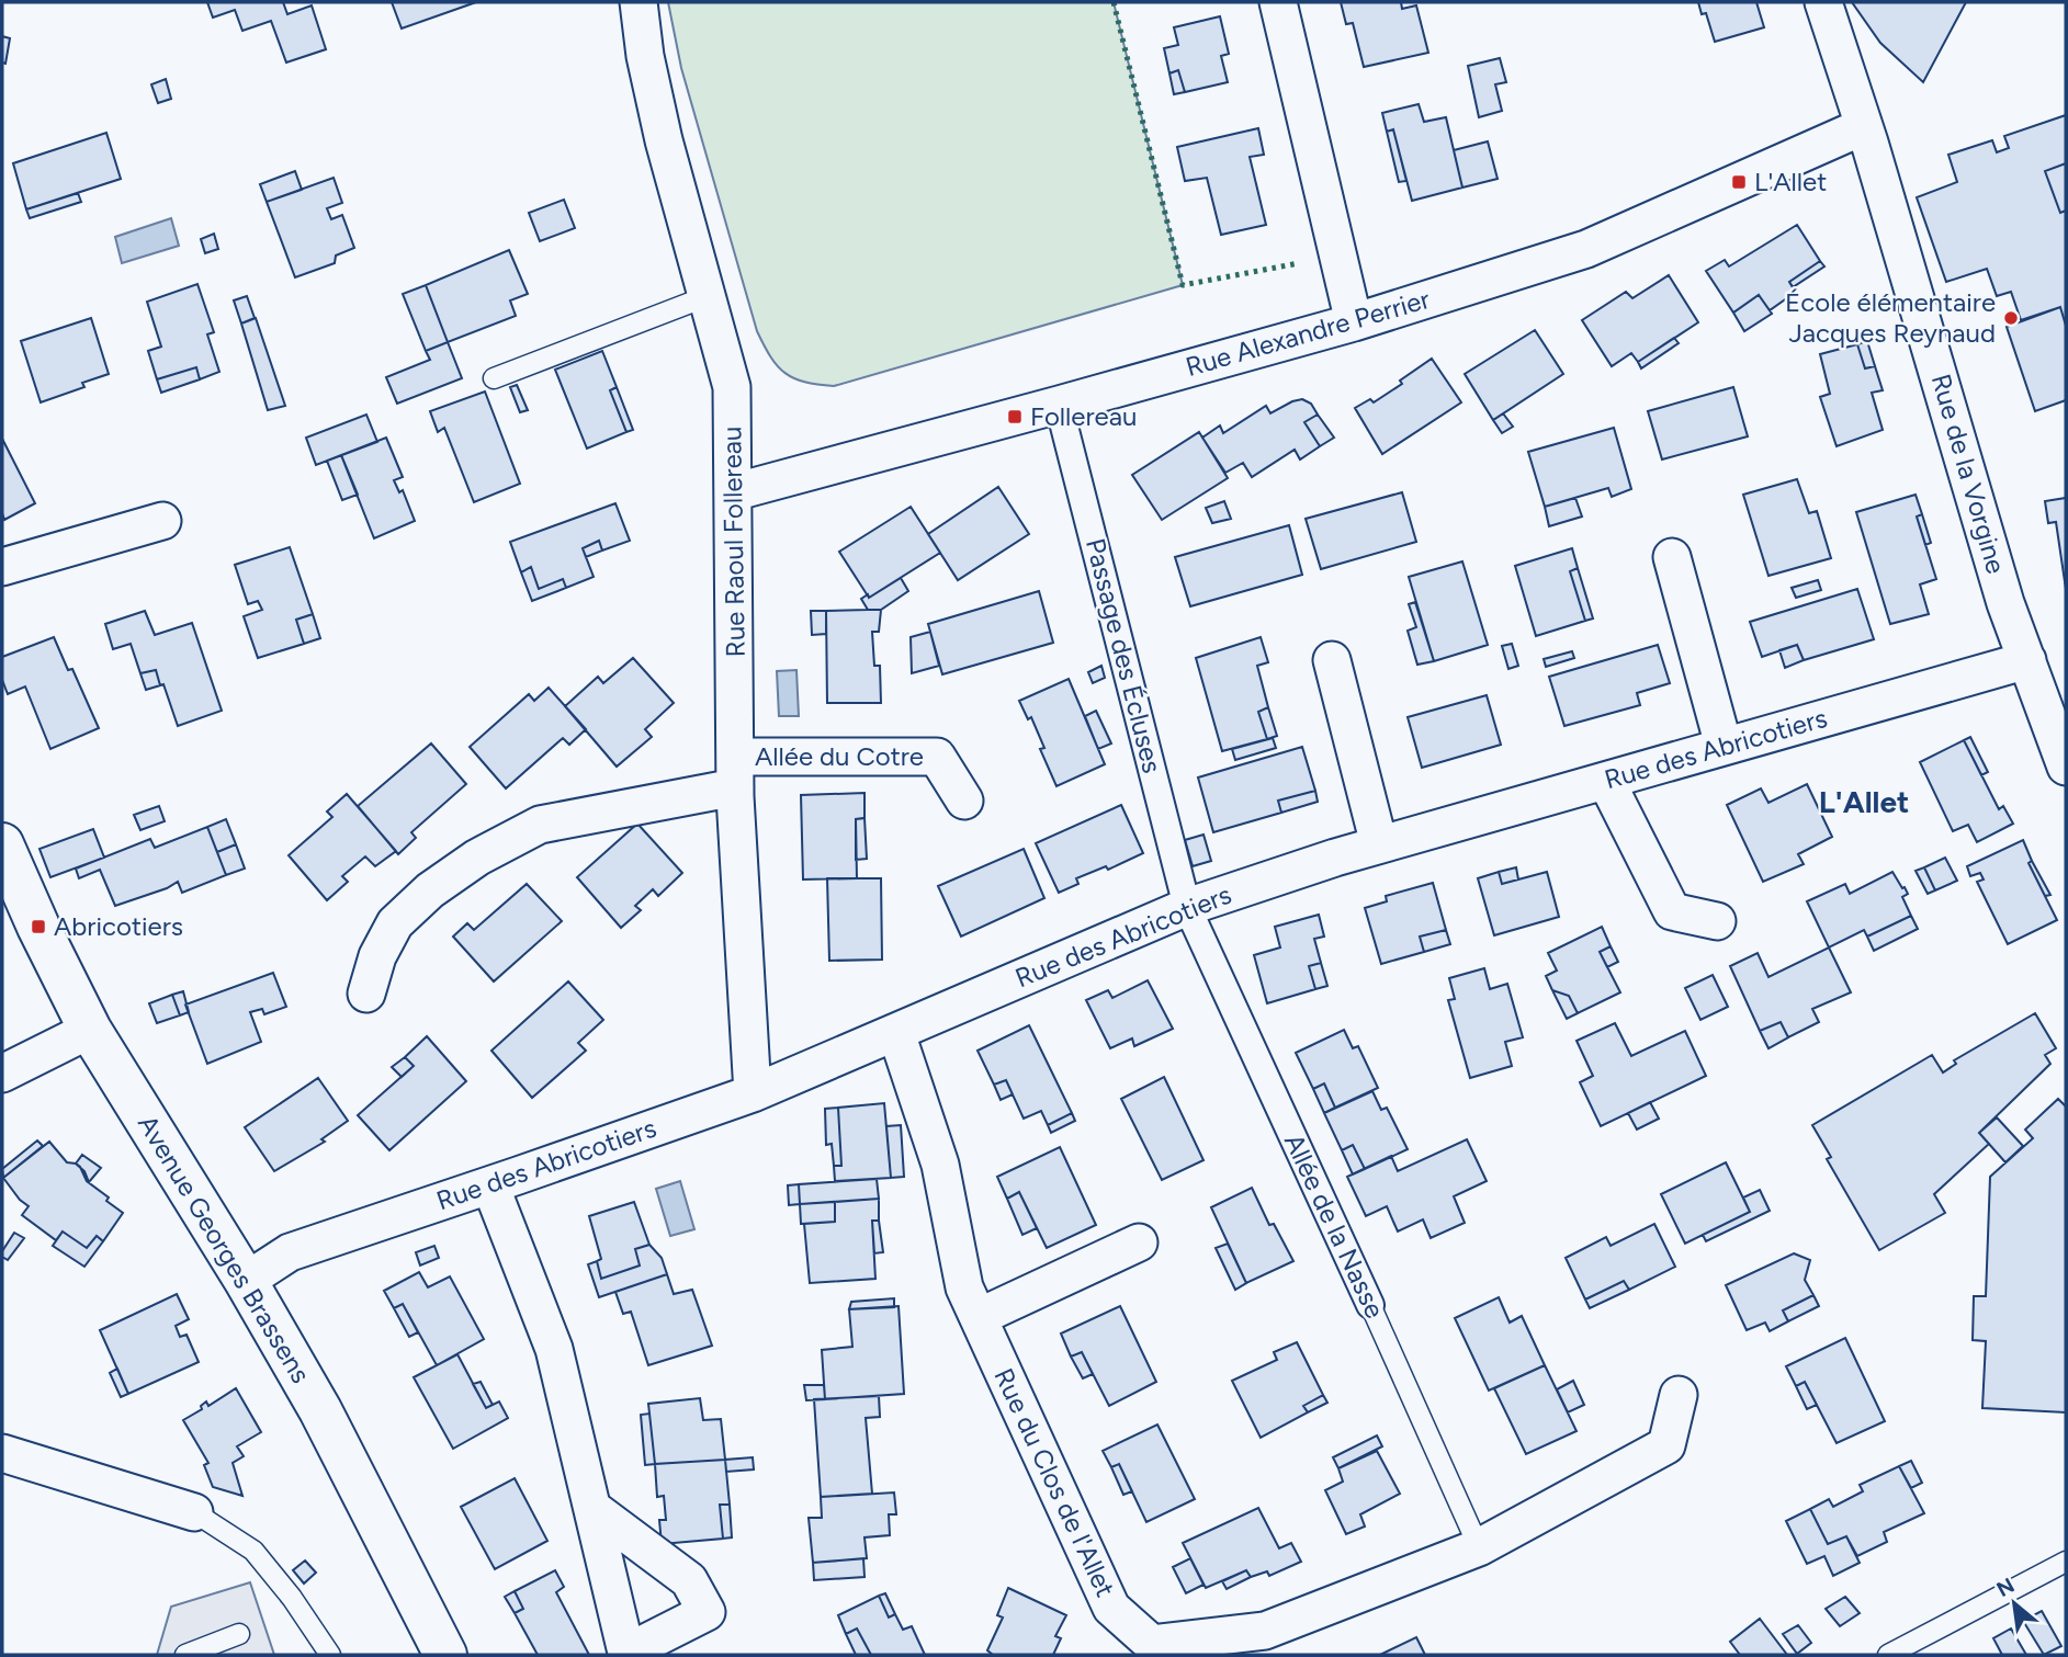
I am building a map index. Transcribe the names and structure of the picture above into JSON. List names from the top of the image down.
{
  "streets": {
    "street": [
      "Rue Alexandre Perrier",
      "Rue de la Vorgine",
      "Rue Raoul Follereau",
      "Passage des Écluses",
      "Rue des Abricotiers",
      "Allée du Cotre",
      "Allée de la Nasse",
      "Avenue Georges Brassens",
      "Rue du Clos de l'Allet"
    ]
  },
  "crossings": [
    ["Rue Alexandre Perrier", "Rue de la Vorgine"],
    ["Rue Alexandre Perrier", "Rue Raoul Follereau"],
    ["Rue Alexandre Perrier", "Passage des Écluses"],
    ["Rue de la Vorgine", "Rue des Abricotiers"],
    ["Rue Raoul Follereau", "Rue des Abricotiers"],
    ["Rue Raoul Follereau", "Allée du Cotre"],
    ["Passage des Écluses", "Rue des Abricotiers"],
    ["Passage des Écluses", "Allée de la Nasse"],
    ["Rue des Abricotiers", "Allée de la Nasse"],
    ["Rue des Abricotiers", "Avenue Georges Brassens"],
    ["Rue des Abricotiers", "Rue du Clos de l'Allet"],
    ["Allée de la Nasse", "Rue du Clos de l'Allet"]
  ],
  "districts": ["L'Allet"],
  "places": {
    "transit": ["L'Allet", "Follereau", "Abricotiers"],
    "other": ["École élémentaire Jacques Reynaud"]
  },
  "north": "top left"
}
